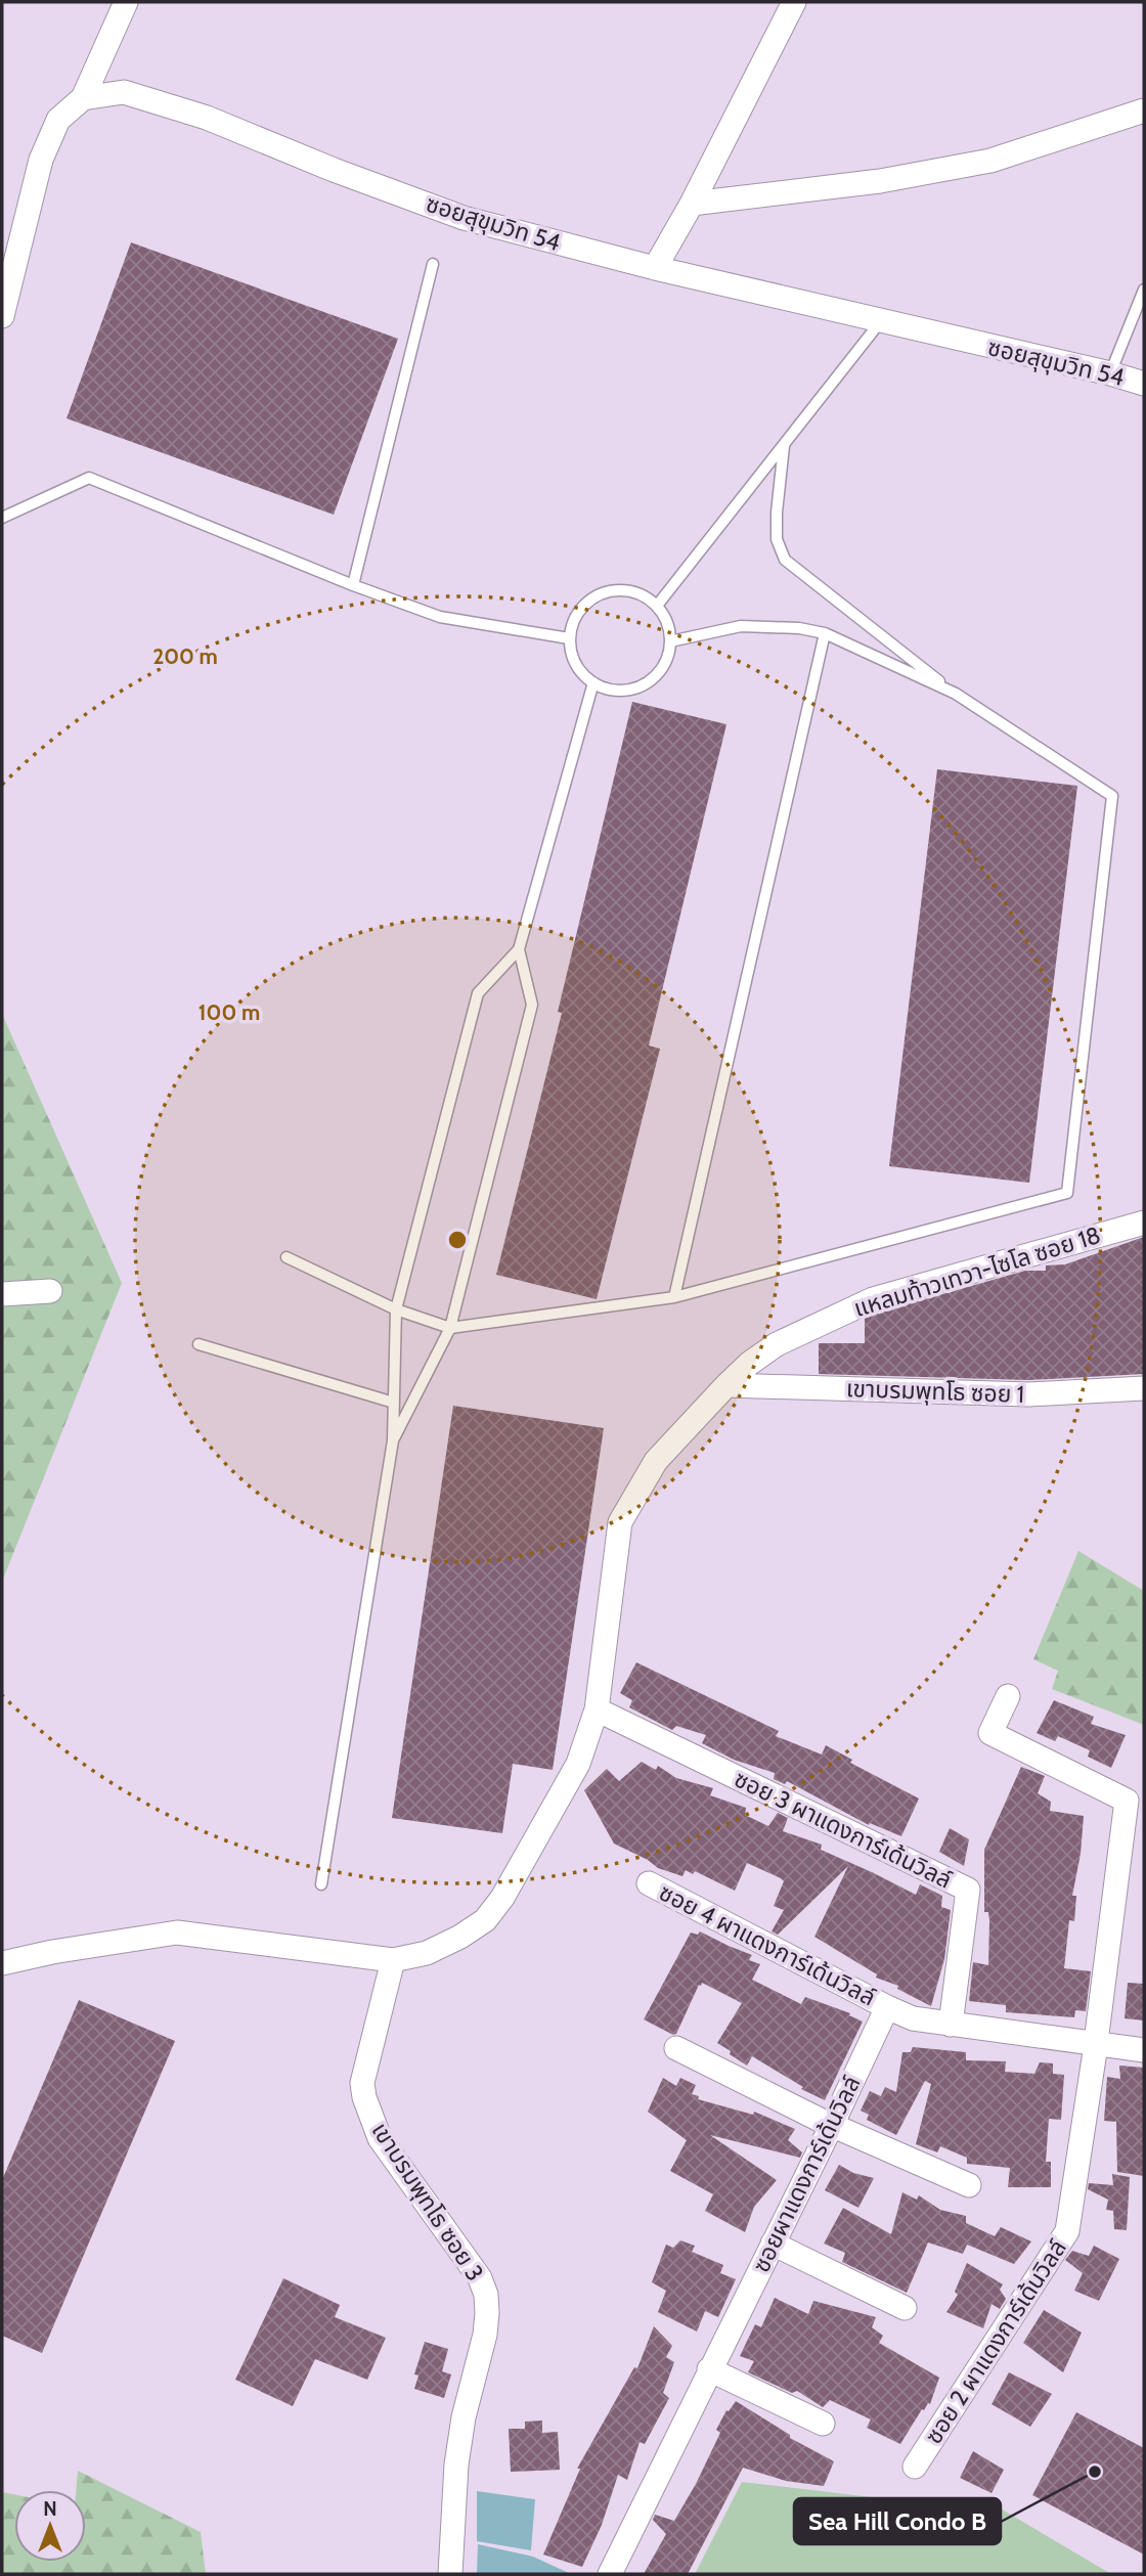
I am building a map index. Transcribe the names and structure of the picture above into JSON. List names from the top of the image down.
{
  "streets": {
    "street": [
      "ซอยสุขุมวิท 54",
      "แหลมท้าวเทวา-ไซโล ซอย 18",
      "เขาบรมพุทโธ ซอย 1",
      "ซอย 3 ผาแดงการ์เด้นวิลล์",
      "ซอย 4 ผาแดงการ์เด้นวิลล์",
      "ซอยผาแดงการ์เด้นวิลล์",
      "เขาบรมพุทโธ ซอย 3",
      "ซอย 2 ผาแดงการ์เด้นวิลล์"
    ]
  },
  "crossings": [
    ["แหลมท้าวเทวา-ไซโล ซอย 18", "เขาบรมพุทโธ ซอย 1"],
    ["แหลมท้าวเทวา-ไซโล ซอย 18", "ซอย 3 ผาแดงการ์เด้นวิลล์"],
    ["แหลมท้าวเทวา-ไซโล ซอย 18", "เขาบรมพุทโธ ซอย 3"],
    ["ซอย 4 ผาแดงการ์เด้นวิลล์", "ซอยผาแดงการ์เด้นวิลล์"]
  ],
  "places": ["Sea Hill Condo B"],
  "north": "top",
  "rings": ["200 m", "100 m"]
}
